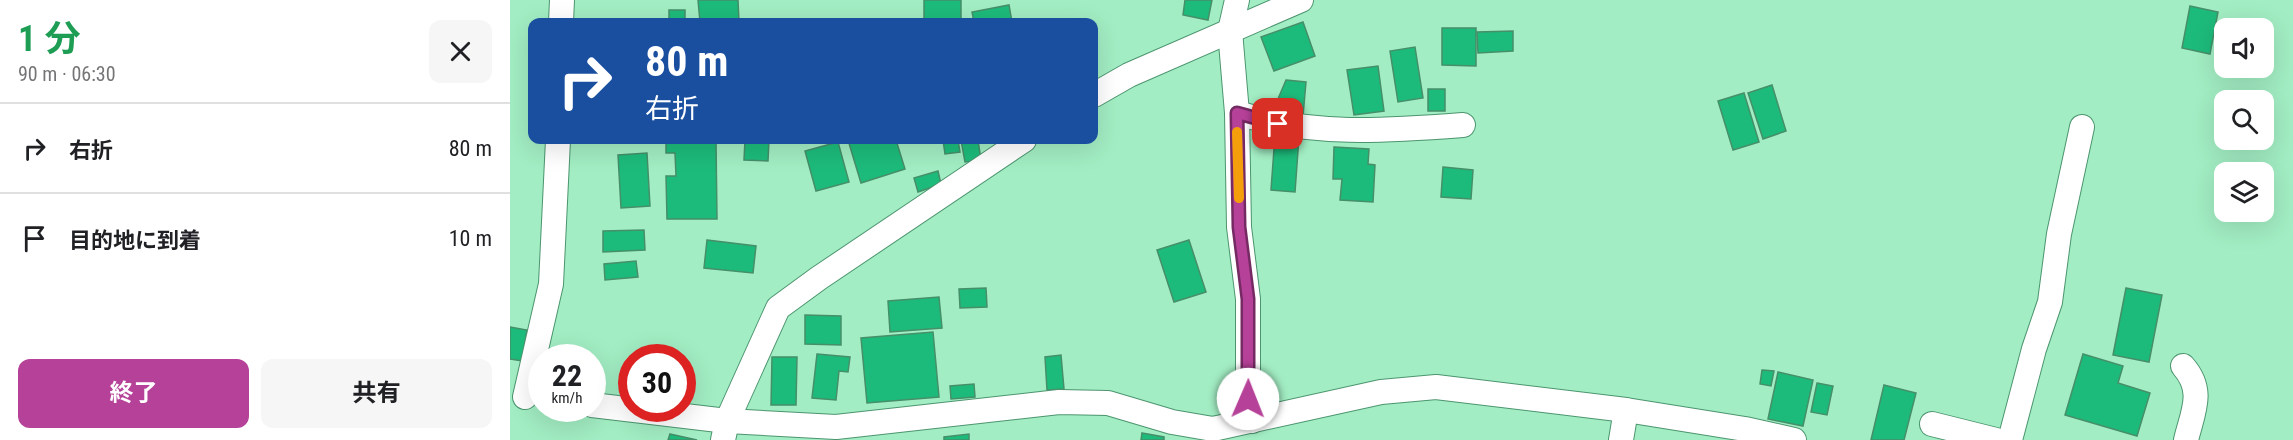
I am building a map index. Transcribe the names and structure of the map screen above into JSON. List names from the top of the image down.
{
  "page": {
    "heading": ["1 分", "90 m · 06:30"],
    "turn": ["80 m", "右折"],
    "list": [
      {
        "name": "右折",
        "value": "80 m"
      },
      {
        "name": "目的地に到着",
        "value": "10 m"
      }
    ],
    "speed": "22 km/h",
    "limit": "30",
    "buttons": ["終了", "共有"]
  }
}
